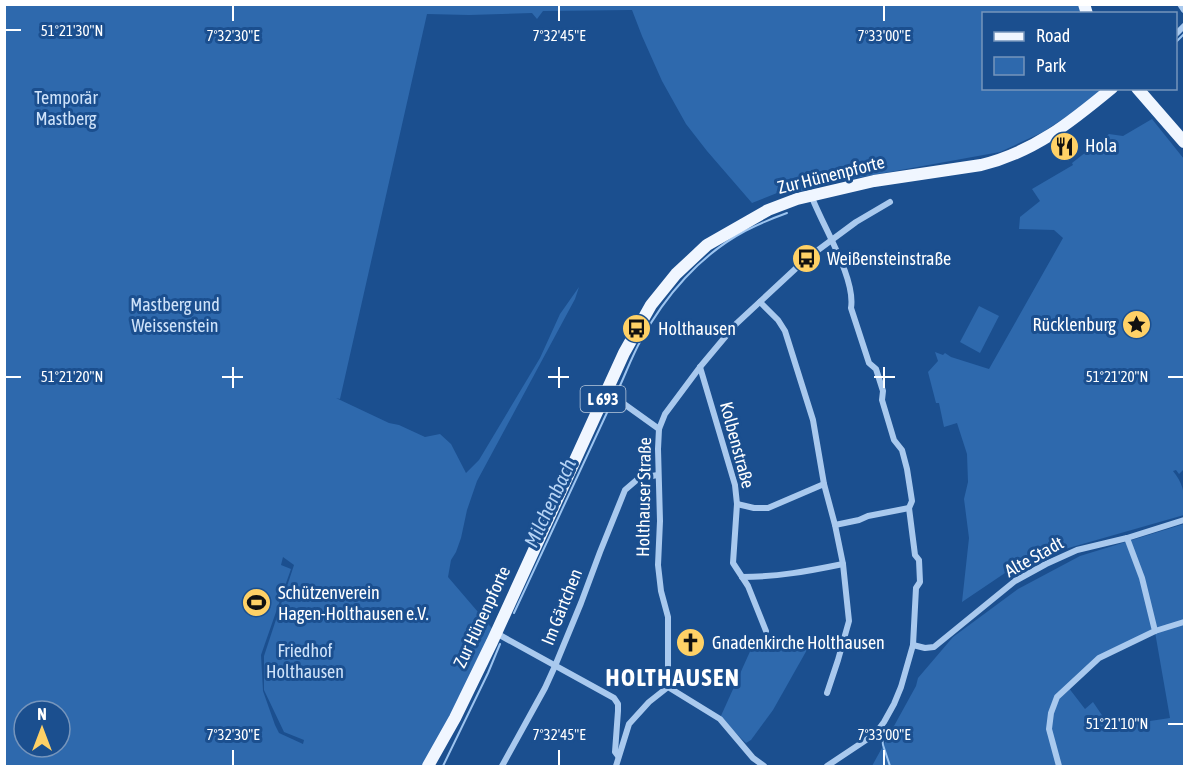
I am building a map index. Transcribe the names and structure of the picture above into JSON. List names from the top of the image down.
{
  "streets": {
    "main road": ["Zur Hünenpforte", "L 693"],
    "street": [
      "Kolbenstraße",
      "Holthauser Straße",
      "Alte Stadt",
      "Im Gärtchen"
    ]
  },
  "crossings": [
    ["Kolbenstraße", "Holthauser Straße"],
    ["Holthauser Straße", "Im Gärtchen"]
  ],
  "districts": ["HOLTHAUSEN"],
  "water": ["Milchenbach"],
  "parks": ["Temporär Mastberg", "Mastberg und Weissenstein", "Friedhof Holthausen"],
  "places": {
    "restaurant": ["Hola"],
    "bus stop": ["Weißensteinstraße", "Holthausen"],
    "place": ["Rücklenburg"],
    "sports": ["Schützenverein Hagen-Holthausen e.V."],
    "church": ["Gnadenkirche Holthausen"]
  },
  "legend": ["Road", "Park"],
  "north": "top",
  "coordinates": [
    "51°21'30\"N",
    "7°32'30\"E",
    "7°32'45\"E",
    "7°33'00\"E",
    "51°21'20\"N",
    "51°21'10\"N"
  ]
}
